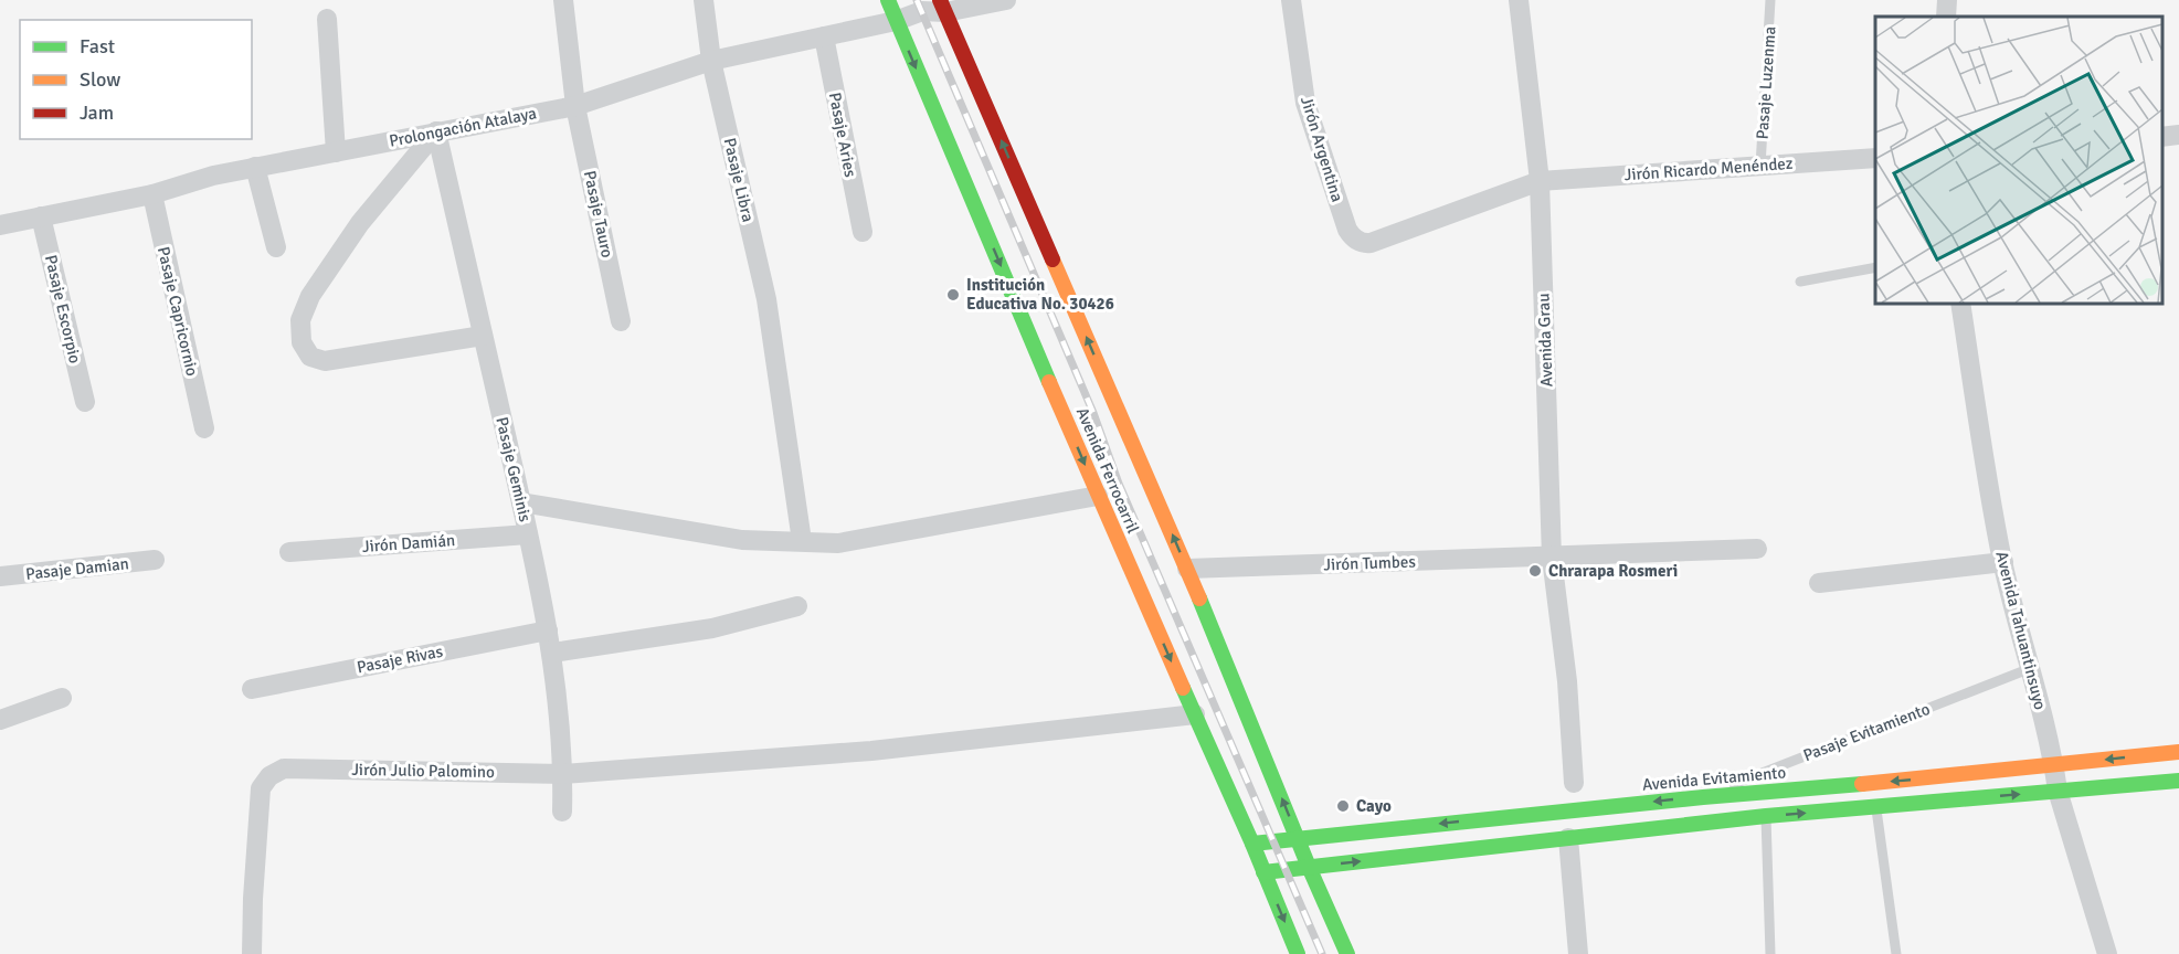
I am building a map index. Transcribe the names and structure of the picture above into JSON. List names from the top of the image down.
{
  "streets": {
    "main road": ["Avenida Ferrocarril", "Avenida Evitamiento"],
    "street": [
      "Prolongación Atalaya",
      "Pasaje Aries",
      "Jirón Argentina",
      "Jirón Ricardo Menéndez",
      "Pasaje Libra",
      "Pasaje Tauro",
      "Pasaje Escorpio",
      "Pasaje Capricornio",
      "Avenida Grau",
      "Pasaje Geminis",
      "Jirón Damián",
      "Jirón Tumbes",
      "Pasaje Damian",
      "Avenida Tahuantinsuyo",
      "Pasaje Rivas",
      "Jirón Julio Palomino"
    ],
    "lane": ["Pasaje Luzenma", "Pasaje Evitamiento"]
  },
  "crossings": [
    ["Pasaje Luzenma", "Jirón Ricardo Menéndez"],
    ["Prolongación Atalaya", "Pasaje Aries"],
    ["Prolongación Atalaya", "Pasaje Libra"],
    ["Prolongación Atalaya", "Pasaje Tauro"],
    ["Prolongación Atalaya", "Pasaje Escorpio"],
    ["Prolongación Atalaya", "Pasaje Capricornio"],
    ["Prolongación Atalaya", "Pasaje Geminis"],
    ["Prolongación Atalaya", "Avenida Ferrocarril"],
    ["Jirón Argentina", "Jirón Ricardo Menéndez"],
    ["Jirón Ricardo Menéndez", "Avenida Grau"],
    ["Avenida Grau", "Jirón Tumbes"],
    ["Pasaje Geminis", "Jirón Damián"],
    ["Pasaje Geminis", "Pasaje Rivas"],
    ["Pasaje Geminis", "Jirón Julio Palomino"],
    ["Avenida Ferrocarril", "Jirón Tumbes"],
    ["Avenida Ferrocarril", "Jirón Julio Palomino"],
    ["Avenida Ferrocarril", "Avenida Evitamiento"],
    ["Avenida Tahuantinsuyo", "Pasaje Evitamiento"],
    ["Avenida Tahuantinsuyo", "Avenida Evitamiento"],
    ["Pasaje Evitamiento", "Avenida Evitamiento"]
  ],
  "places": ["Institución Educativa No. 30426", "Chrarapa Rosmeri", "Cayo"],
  "legend": ["Fast", "Slow", "Jam"]
}
